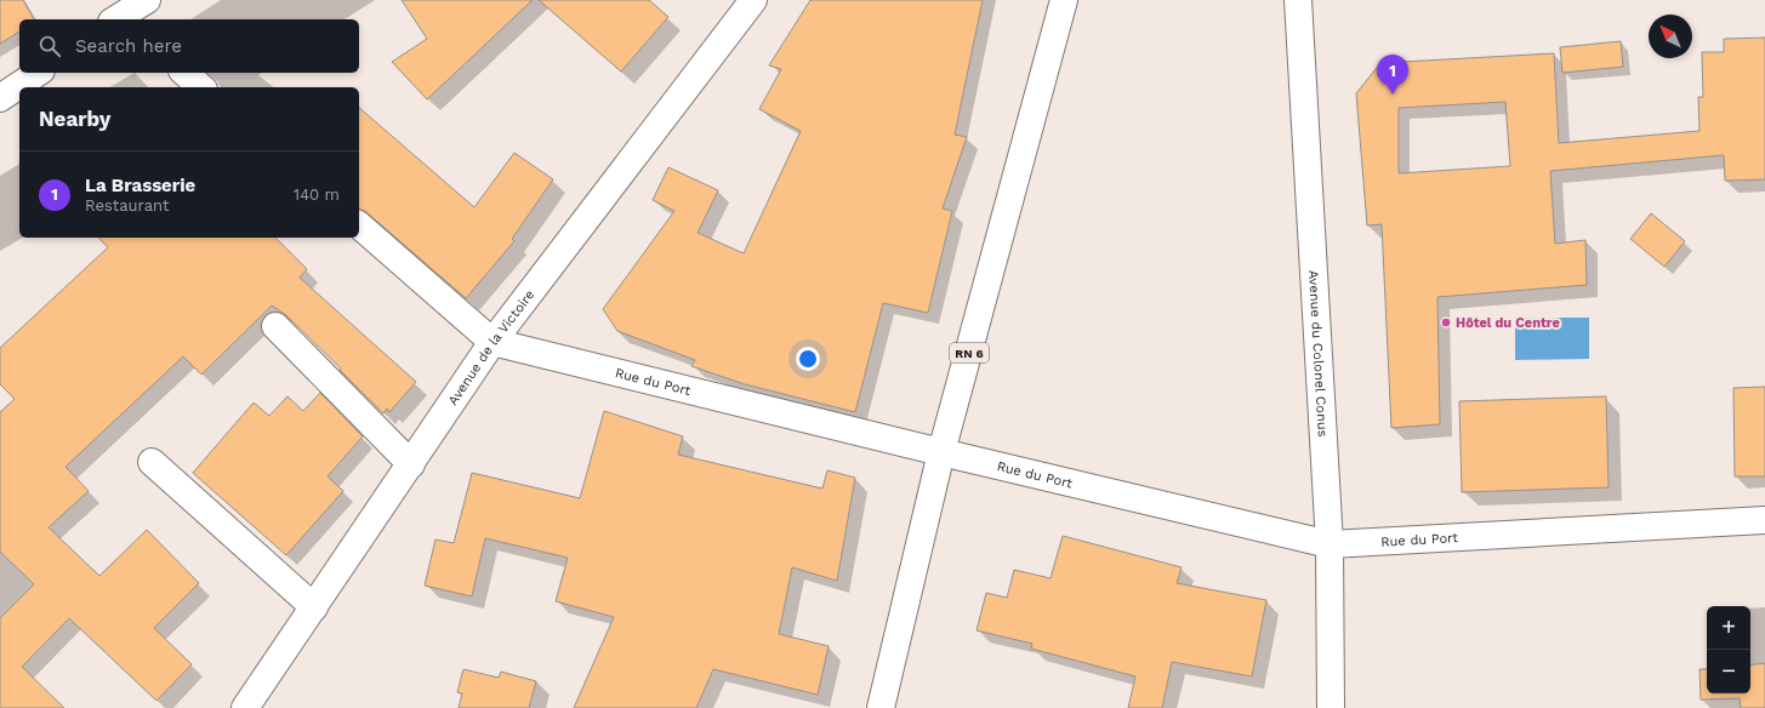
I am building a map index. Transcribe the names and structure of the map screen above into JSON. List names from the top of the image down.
{
  "streets": {
    "street": [
      "Avenue de la Victoire",
      "RN 6",
      "Avenue du Colonel Conus",
      "Rue du Port"
    ]
  },
  "crossings": [
    ["Avenue de la Victoire", "Rue du Port"],
    ["RN 6", "Rue du Port"],
    ["Avenue du Colonel Conus", "Rue du Port"]
  ],
  "places": ["Hôtel du Centre"],
  "north": "top left",
  "page": {
    "search": "Search here",
    "pins": "1",
    "heading": "Nearby",
    "list": [
      {
        "mark": "1",
        "name": "La Brasserie",
        "note": "Restaurant",
        "value": "140 m"
      }
    ],
    "map_buttons": ["+", "−"]
  }
}
